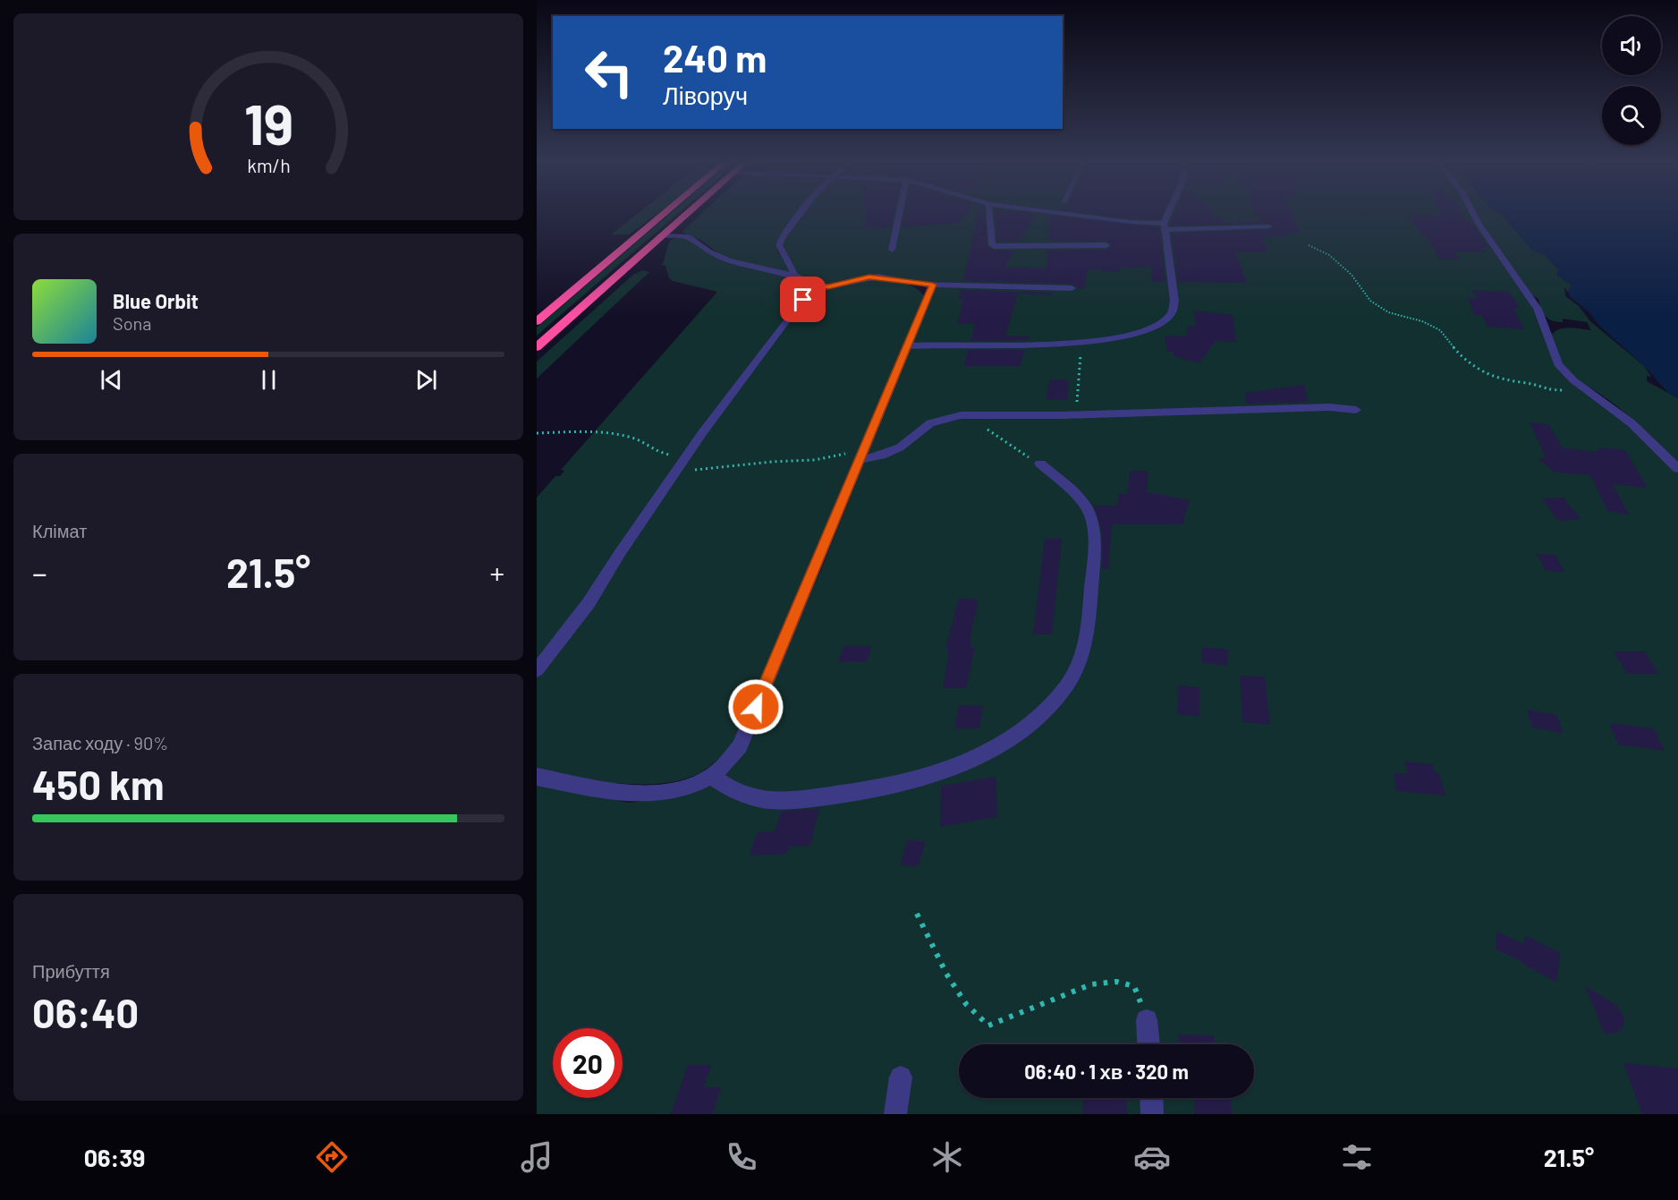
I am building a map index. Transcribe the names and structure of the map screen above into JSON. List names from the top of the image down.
{
  "page": {
    "turn": ["240 m", "Ліворуч"],
    "song": ["Blue Orbit", "Sona"],
    "tile": [
      "Клімат",
      ["Запас ходу · 90%", "450 km"],
      ["Прибуття", "06:40"]
    ],
    "heat": ["−", "21.5°", "+"],
    "limit": "20",
    "trip": "06:40 · 1 хв · 320 m",
    "tabs": ["06:39", "21.5°"],
    "gauge": ["19", "km/h"]
  }
}
